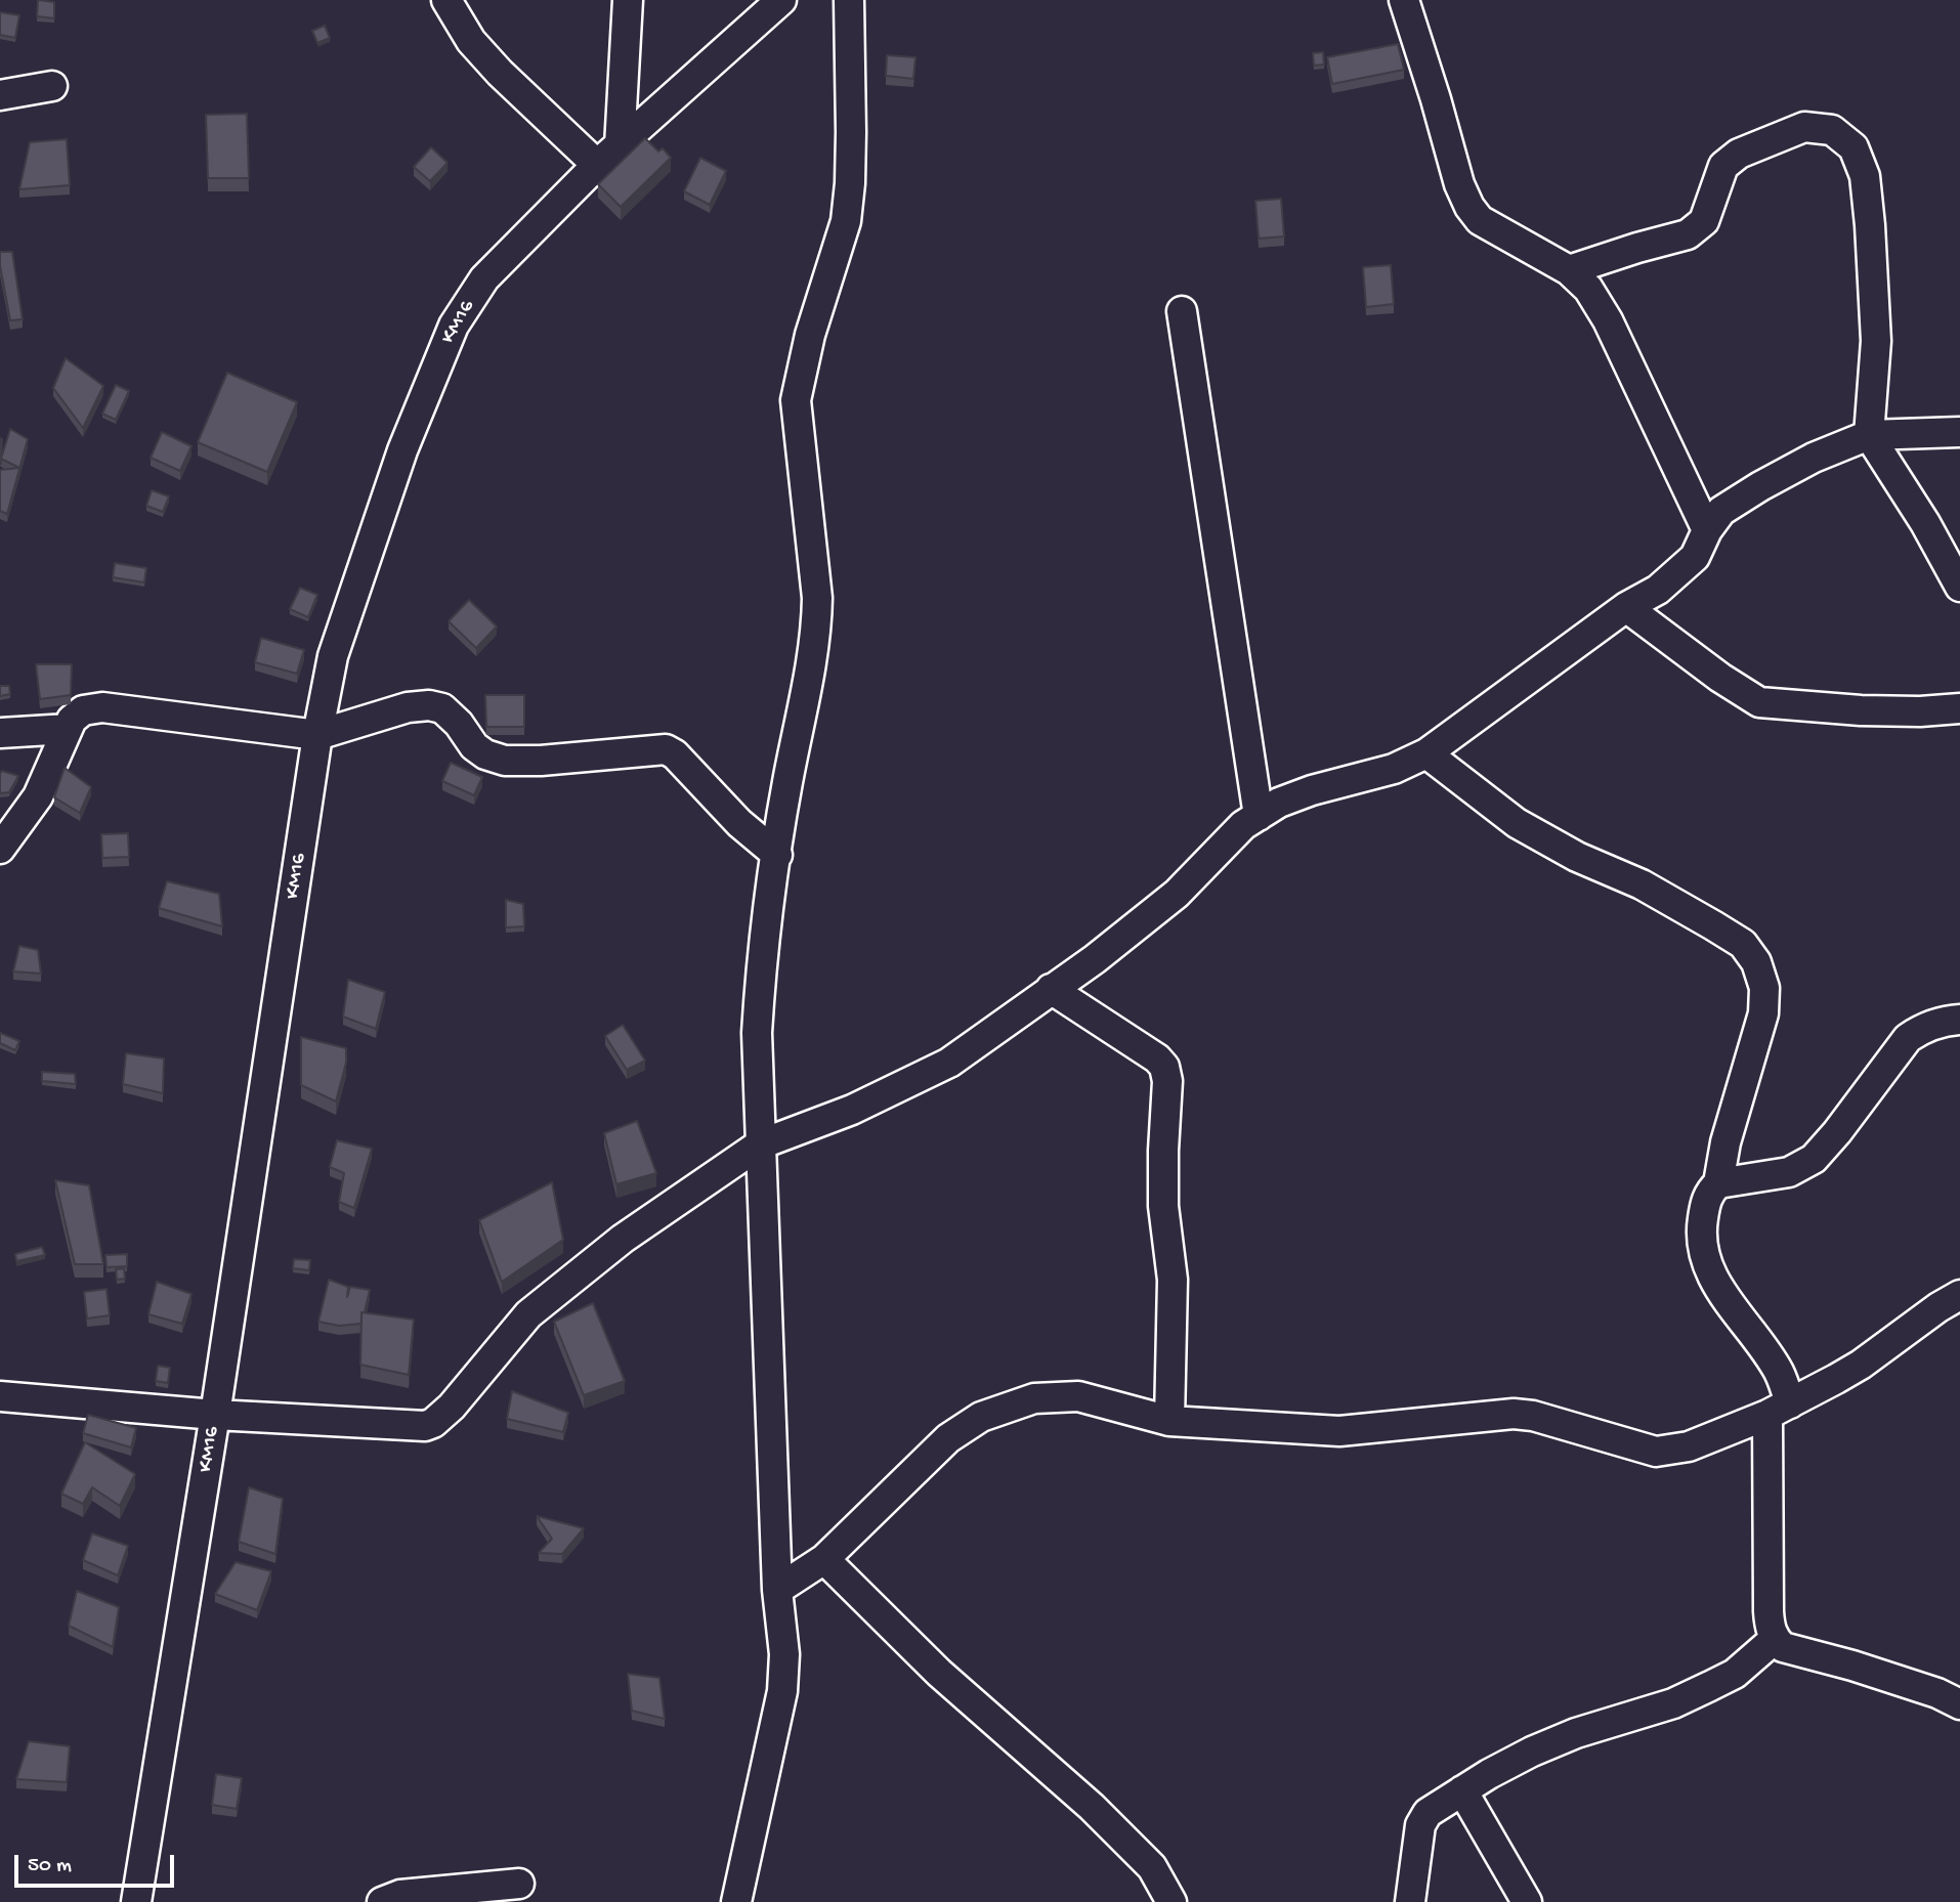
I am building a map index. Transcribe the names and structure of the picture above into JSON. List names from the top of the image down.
{
  "streets": {
    "street": ["KM16"]
  },
  "scale_bar": "50 m"
}
